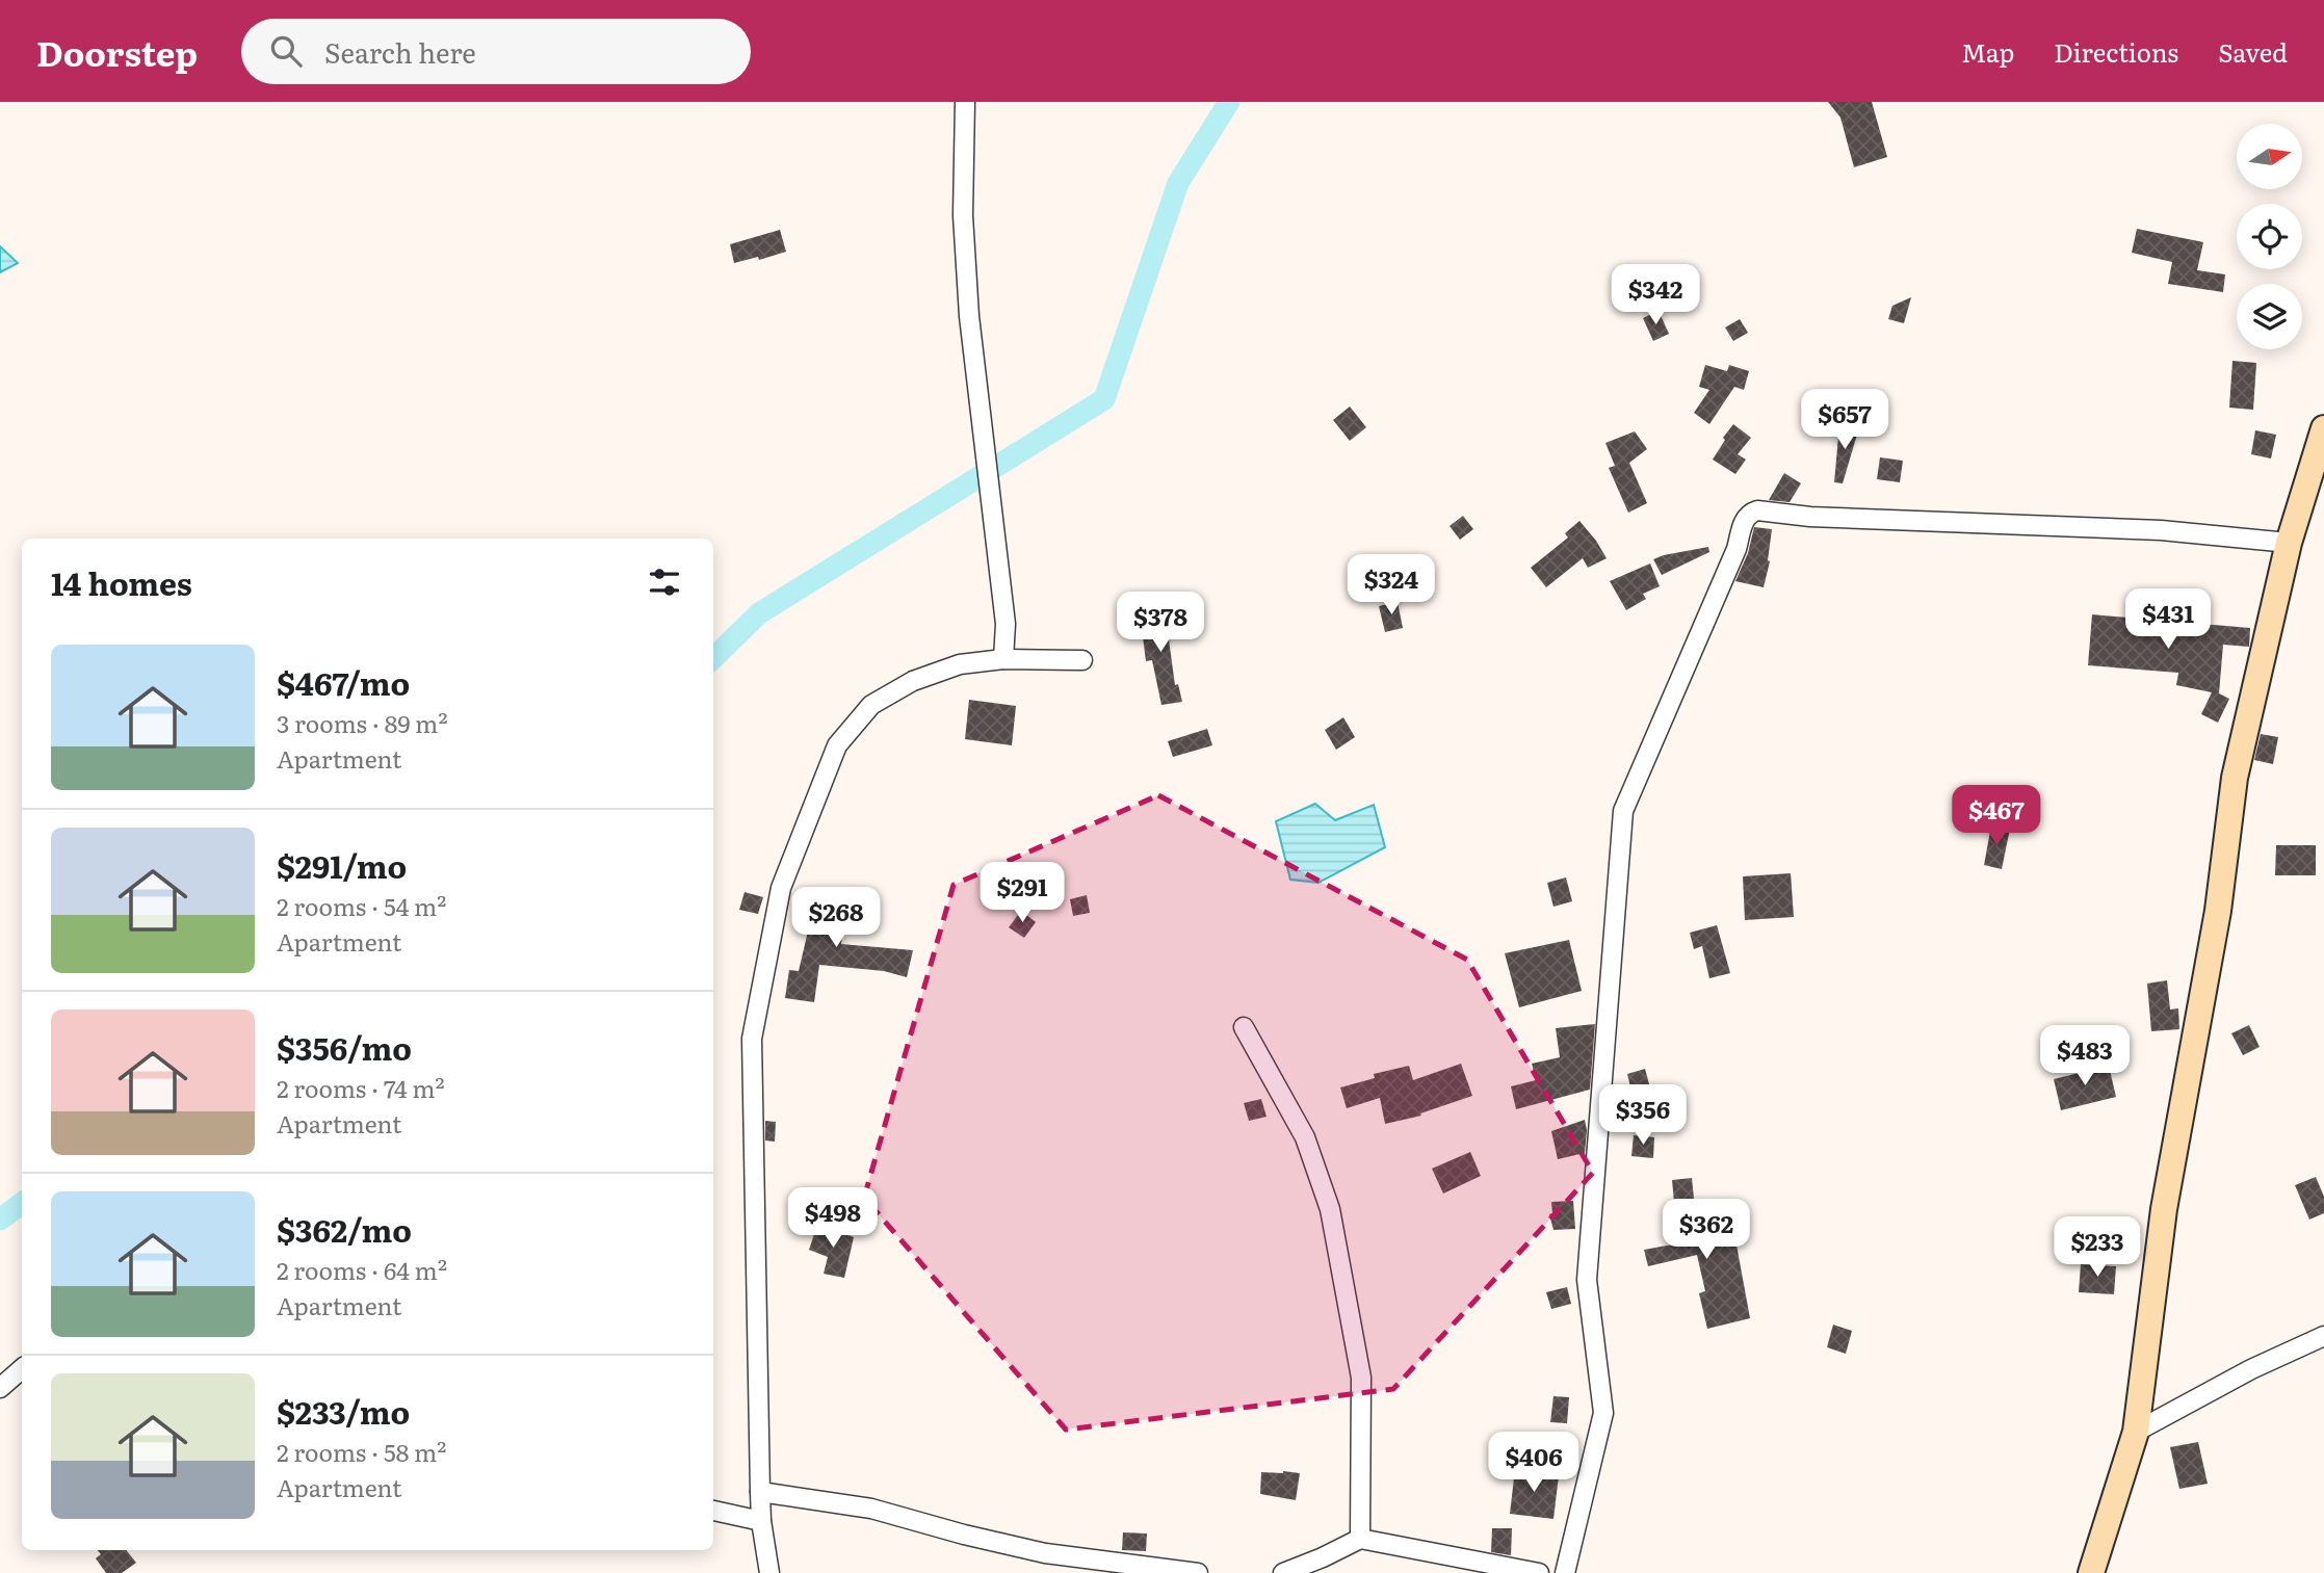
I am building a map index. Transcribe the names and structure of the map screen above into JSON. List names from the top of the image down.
{
  "north": "right",
  "page": {
    "header": "Doorstep",
    "search": "Search here",
    "nav": ["Map", "Directions", "Saved"],
    "price": [
      "$342",
      "$657",
      "$324",
      "$431",
      "$378",
      "$467",
      "$291",
      "$268",
      "$483",
      "$356",
      "$498",
      "$362",
      "$233",
      "$406"
    ],
    "heading": "14 homes",
    "list": [
      {
        "name": "$467/mo",
        "note": "3 rooms · 89 m² · Apartment"
      },
      {
        "name": "$291/mo",
        "note": "2 rooms · 54 m² · Apartment"
      },
      {
        "name": "$356/mo",
        "note": "2 rooms · 74 m² · Apartment"
      },
      {
        "name": "$362/mo",
        "note": "2 rooms · 64 m² · Apartment"
      },
      {
        "name": "$233/mo",
        "note": "2 rooms · 58 m² · Apartment"
      }
    ]
  }
}
